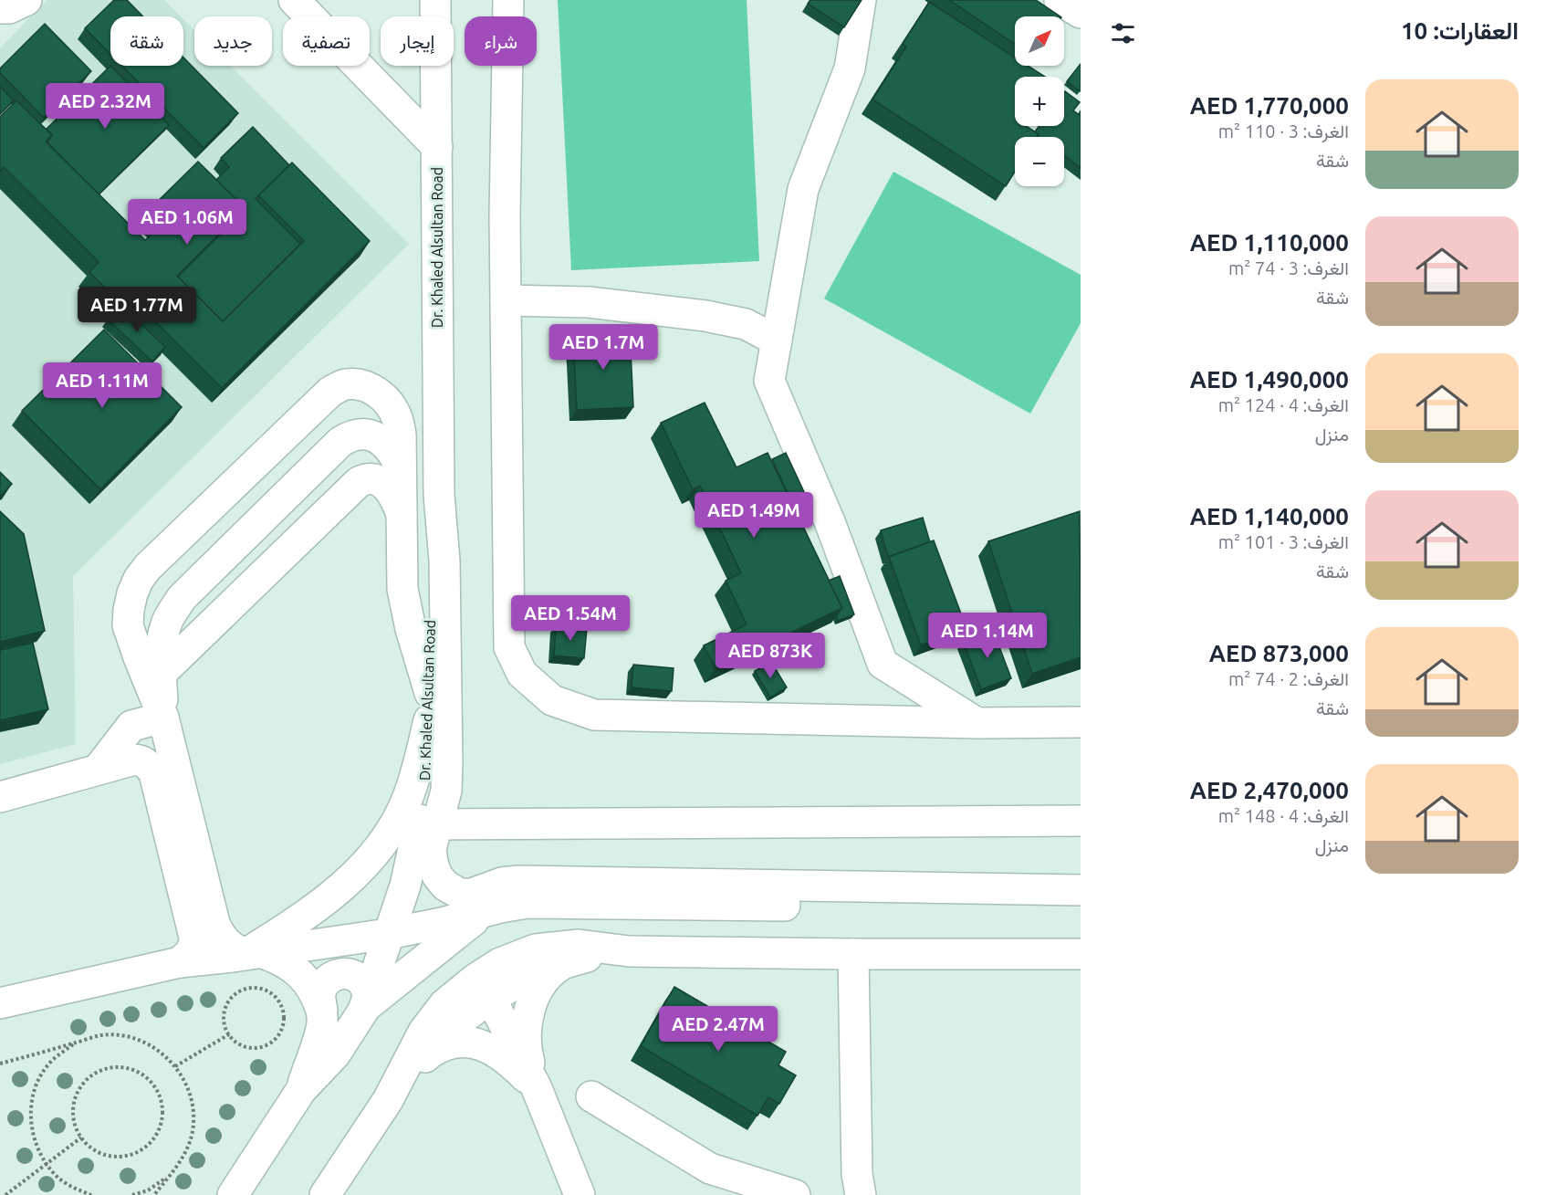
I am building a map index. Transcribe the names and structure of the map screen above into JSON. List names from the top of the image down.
{
  "streets": {
    "street": ["Dr. Khaled Alsultan Road"]
  },
  "north": "top right",
  "page": {
    "heading": "العقارات: 10",
    "map_buttons": ["+", "−"],
    "chip": [
      "شراء",
      "إيجار",
      "تصفية",
      "جديد",
      "شقة"
    ],
    "list": [
      {
        "name": "AED 1,770,000",
        "note": "الغرف: 3 · 110 m² · شقة"
      },
      {
        "name": "AED 1,110,000",
        "note": "الغرف: 3 · 74 m² · شقة"
      },
      {
        "name": "AED 1,490,000",
        "note": "الغرف: 4 · 124 m² · منزل"
      },
      {
        "name": "AED 1,140,000",
        "note": "الغرف: 3 · 101 m² · شقة"
      },
      {
        "name": "AED 873,000",
        "note": "الغرف: 2 · 74 m² · شقة"
      },
      {
        "name": "AED 2,470,000",
        "note": "الغرف: 4 · 148 m² · منزل"
      }
    ],
    "price": [
      "AED 2.32M",
      "AED 1.06M",
      "AED 1.77M",
      "AED 1.7M",
      "AED 1.11M",
      "AED 1.49M",
      "AED 1.54M",
      "AED 1.14M",
      "AED 873K",
      "AED 2.47M"
    ]
  }
}
